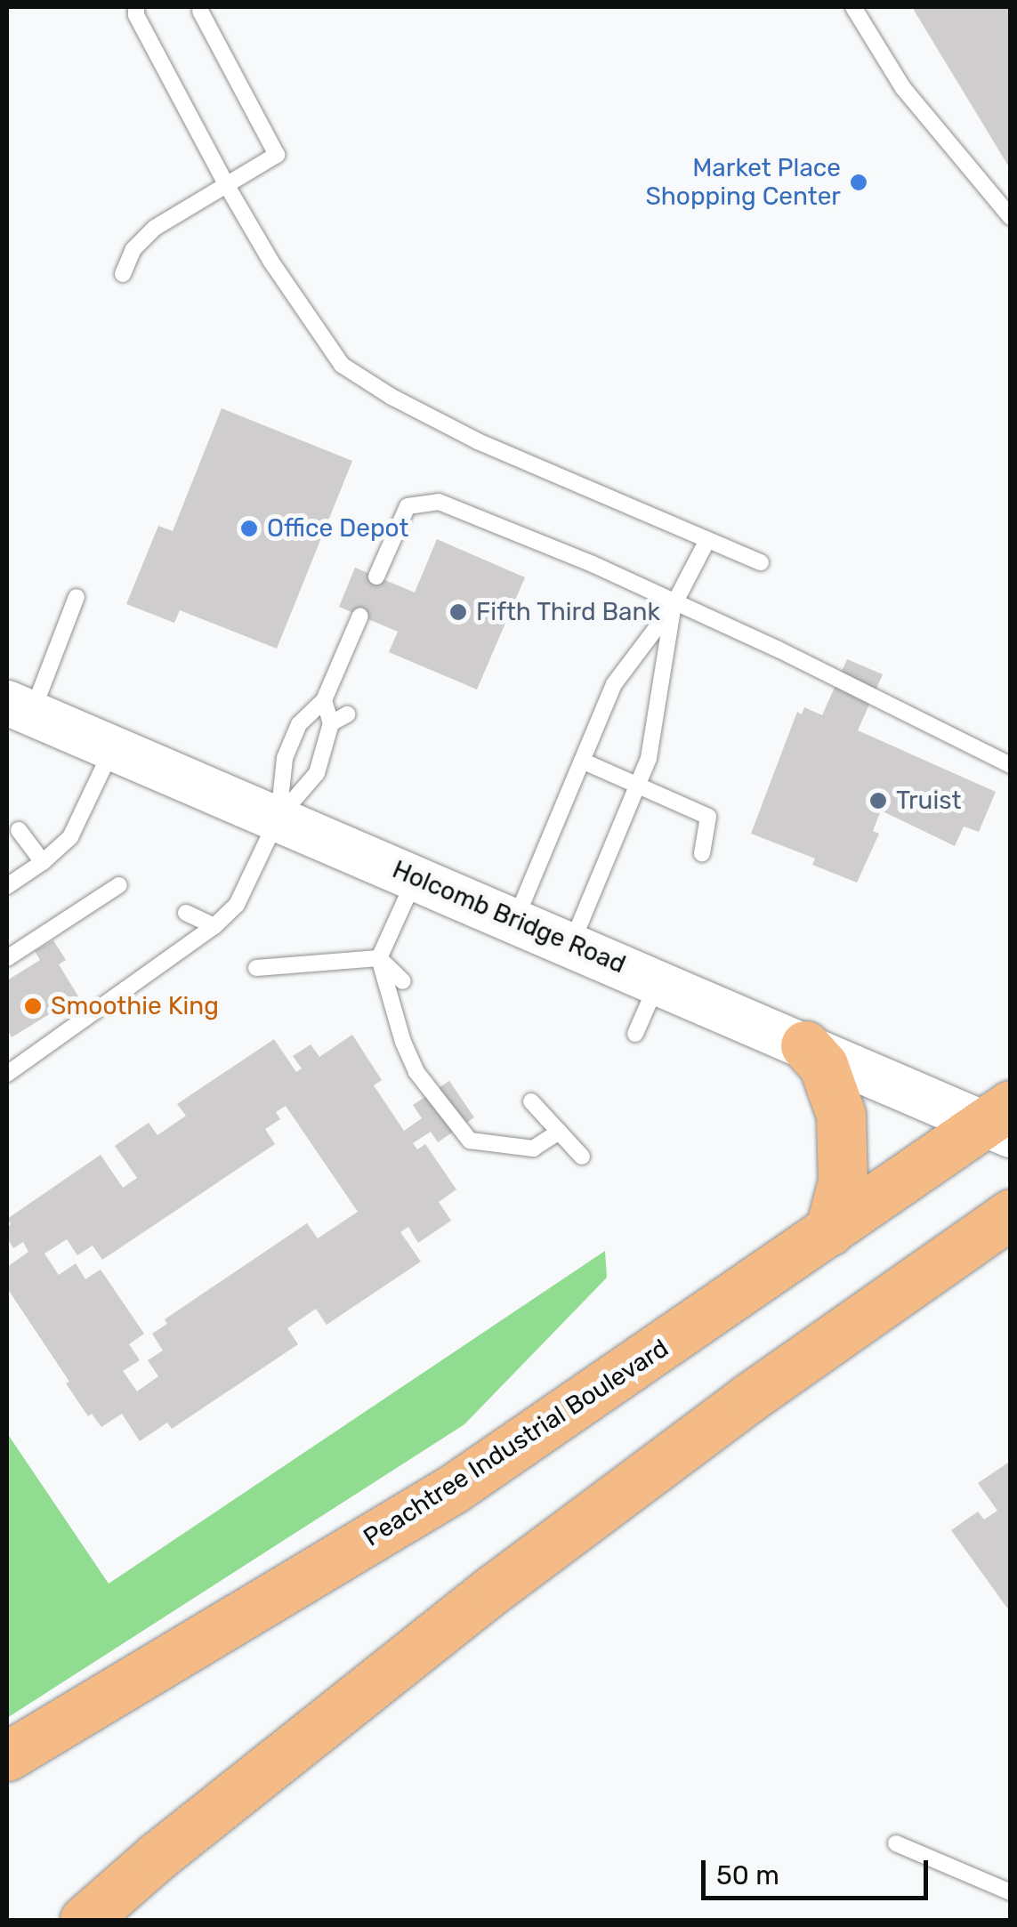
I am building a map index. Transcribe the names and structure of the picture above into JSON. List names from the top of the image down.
{
  "streets": {
    "highway": ["Peachtree Industrial Boulevard"],
    "main road": ["Holcomb Bridge Road"]
  },
  "crossings": [
    ["Holcomb Bridge Road", "Peachtree Industrial Boulevard"]
  ],
  "places": [
    "Market Place Shopping Center",
    "Office Depot",
    "Fifth Third Bank",
    "Truist",
    "Smoothie King"
  ],
  "scale_bar": "50 m"
}
